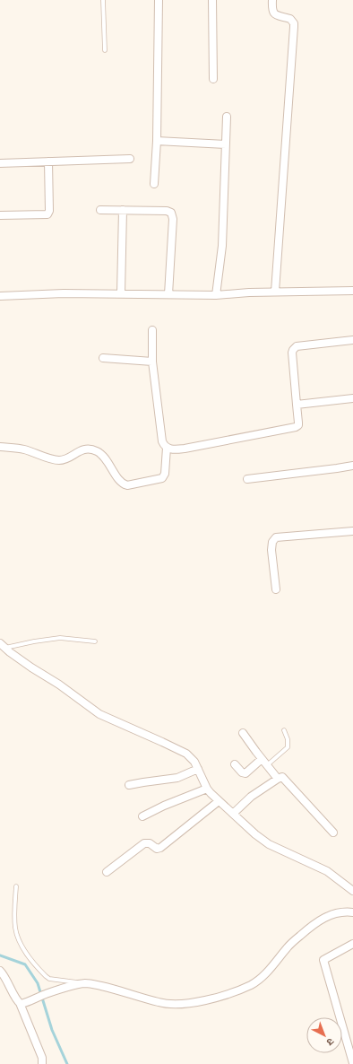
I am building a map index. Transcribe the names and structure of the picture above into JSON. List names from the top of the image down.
{
  "north": "bottom right"
}
